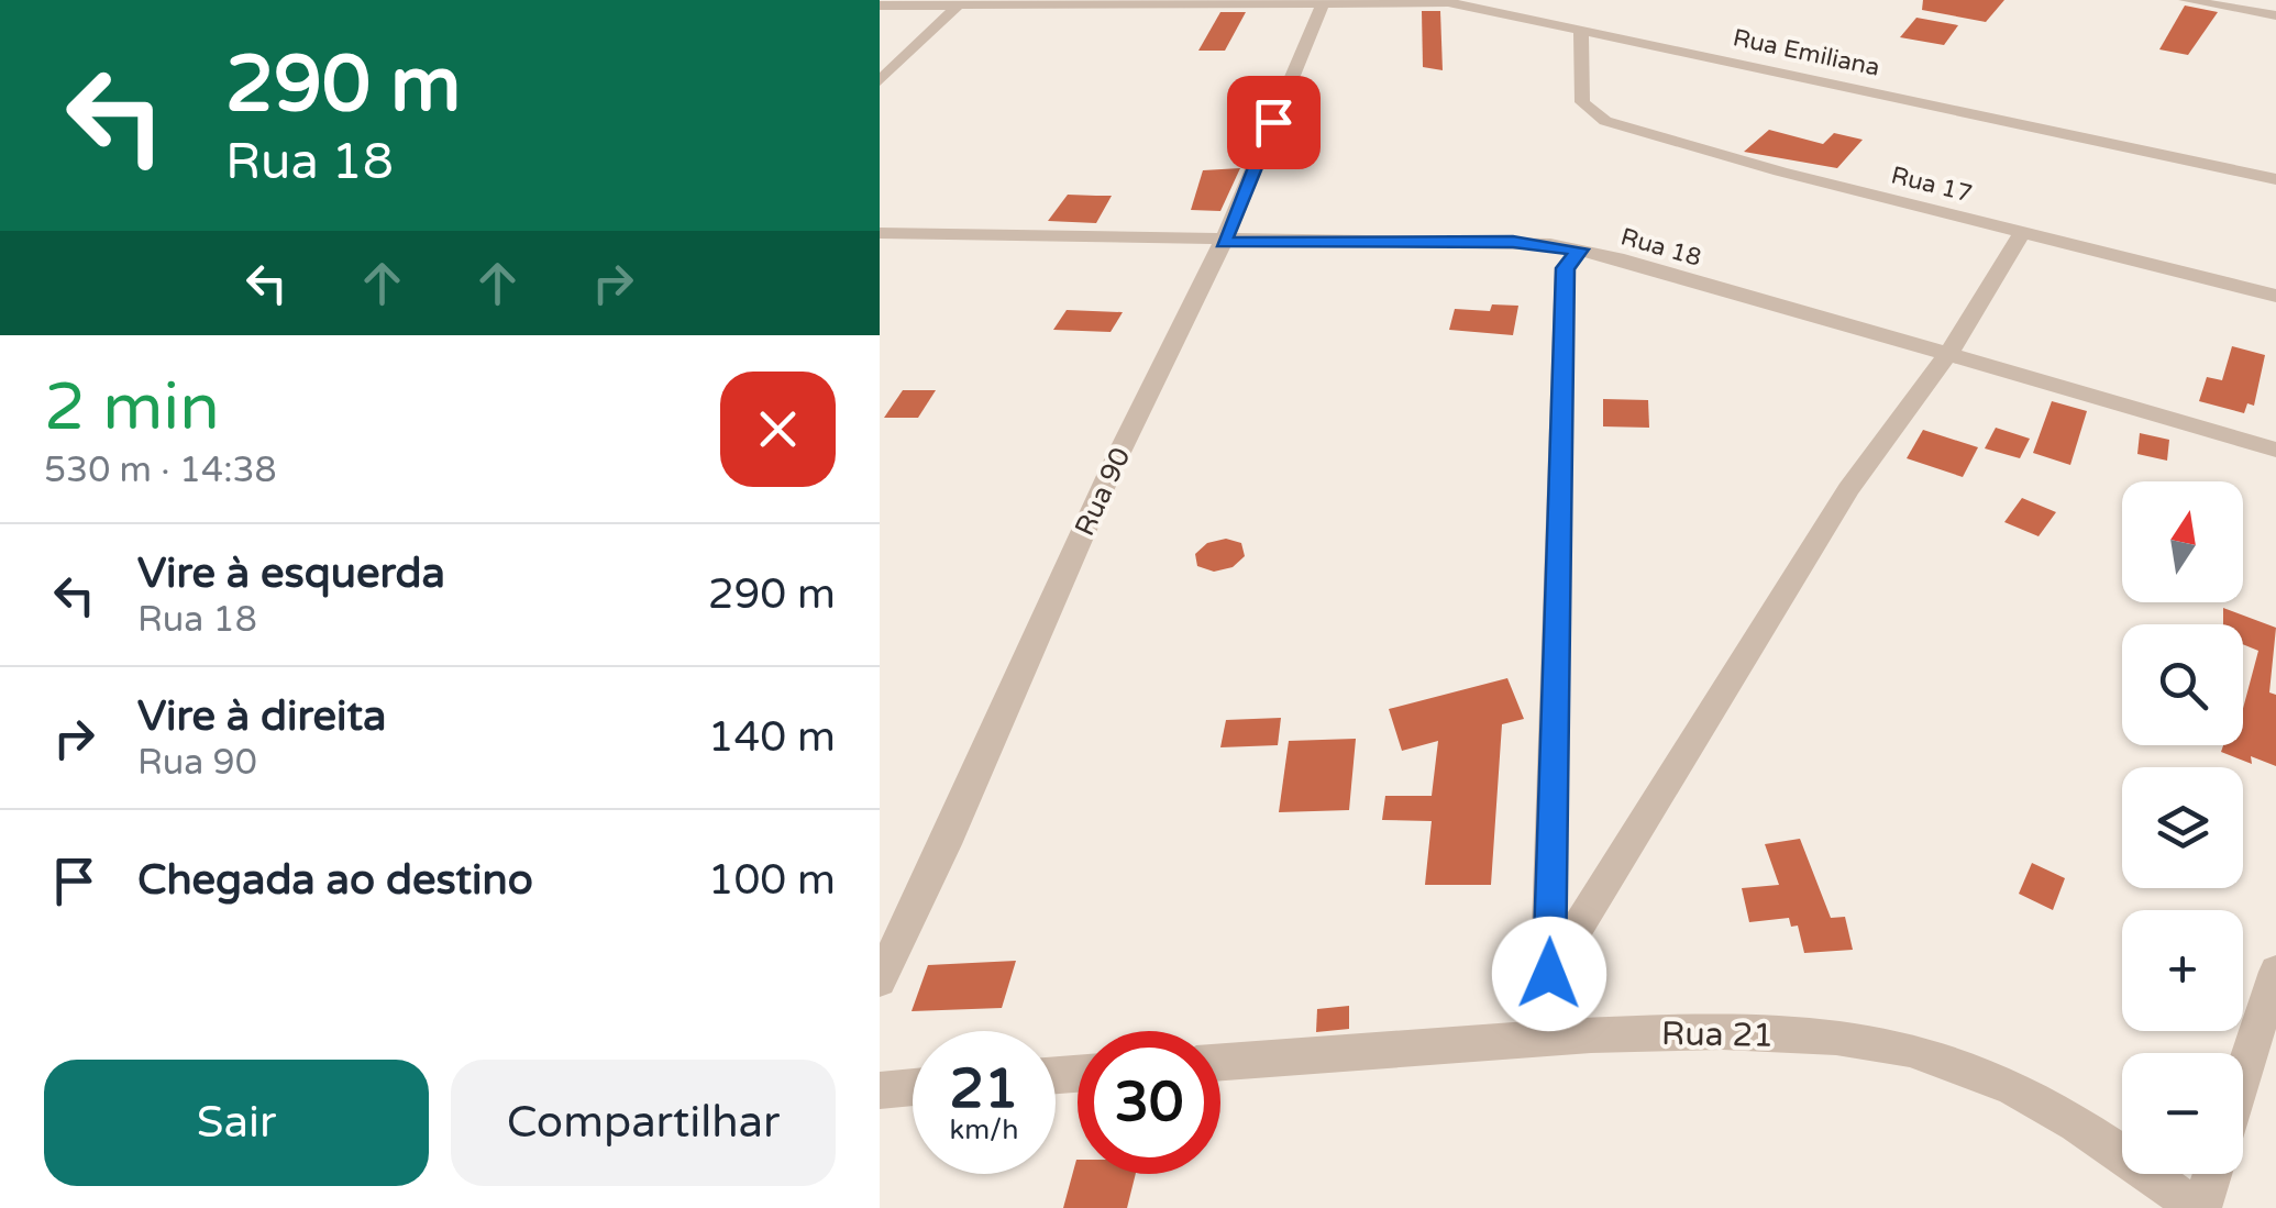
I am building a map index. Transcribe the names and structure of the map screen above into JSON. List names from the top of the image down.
{
  "streets": {
    "street": [
      "Rua Emiliana",
      "Rua 17",
      "Rua 18",
      "Rua 90",
      "Rua 21"
    ]
  },
  "crossings": [
    ["Rua Emiliana", "Rua 17"],
    ["Rua Emiliana", "Rua 90"],
    ["Rua 18", "Rua 90"]
  ],
  "north": "top",
  "page": {
    "turn": ["290 m", "Rua 18"],
    "heading": ["2 min", "530 m · 14:38"],
    "map_buttons": ["+", "−"],
    "list": [
      {
        "name": "Vire à esquerda",
        "note": "Rua 18",
        "value": "290 m"
      },
      {
        "name": "Vire à direita",
        "note": "Rua 90",
        "value": "140 m"
      },
      {
        "name": "Chegada ao destino",
        "value": "100 m"
      }
    ],
    "speed": "21 km/h",
    "limit": "30",
    "buttons": ["Sair", "Compartilhar"]
  }
}
